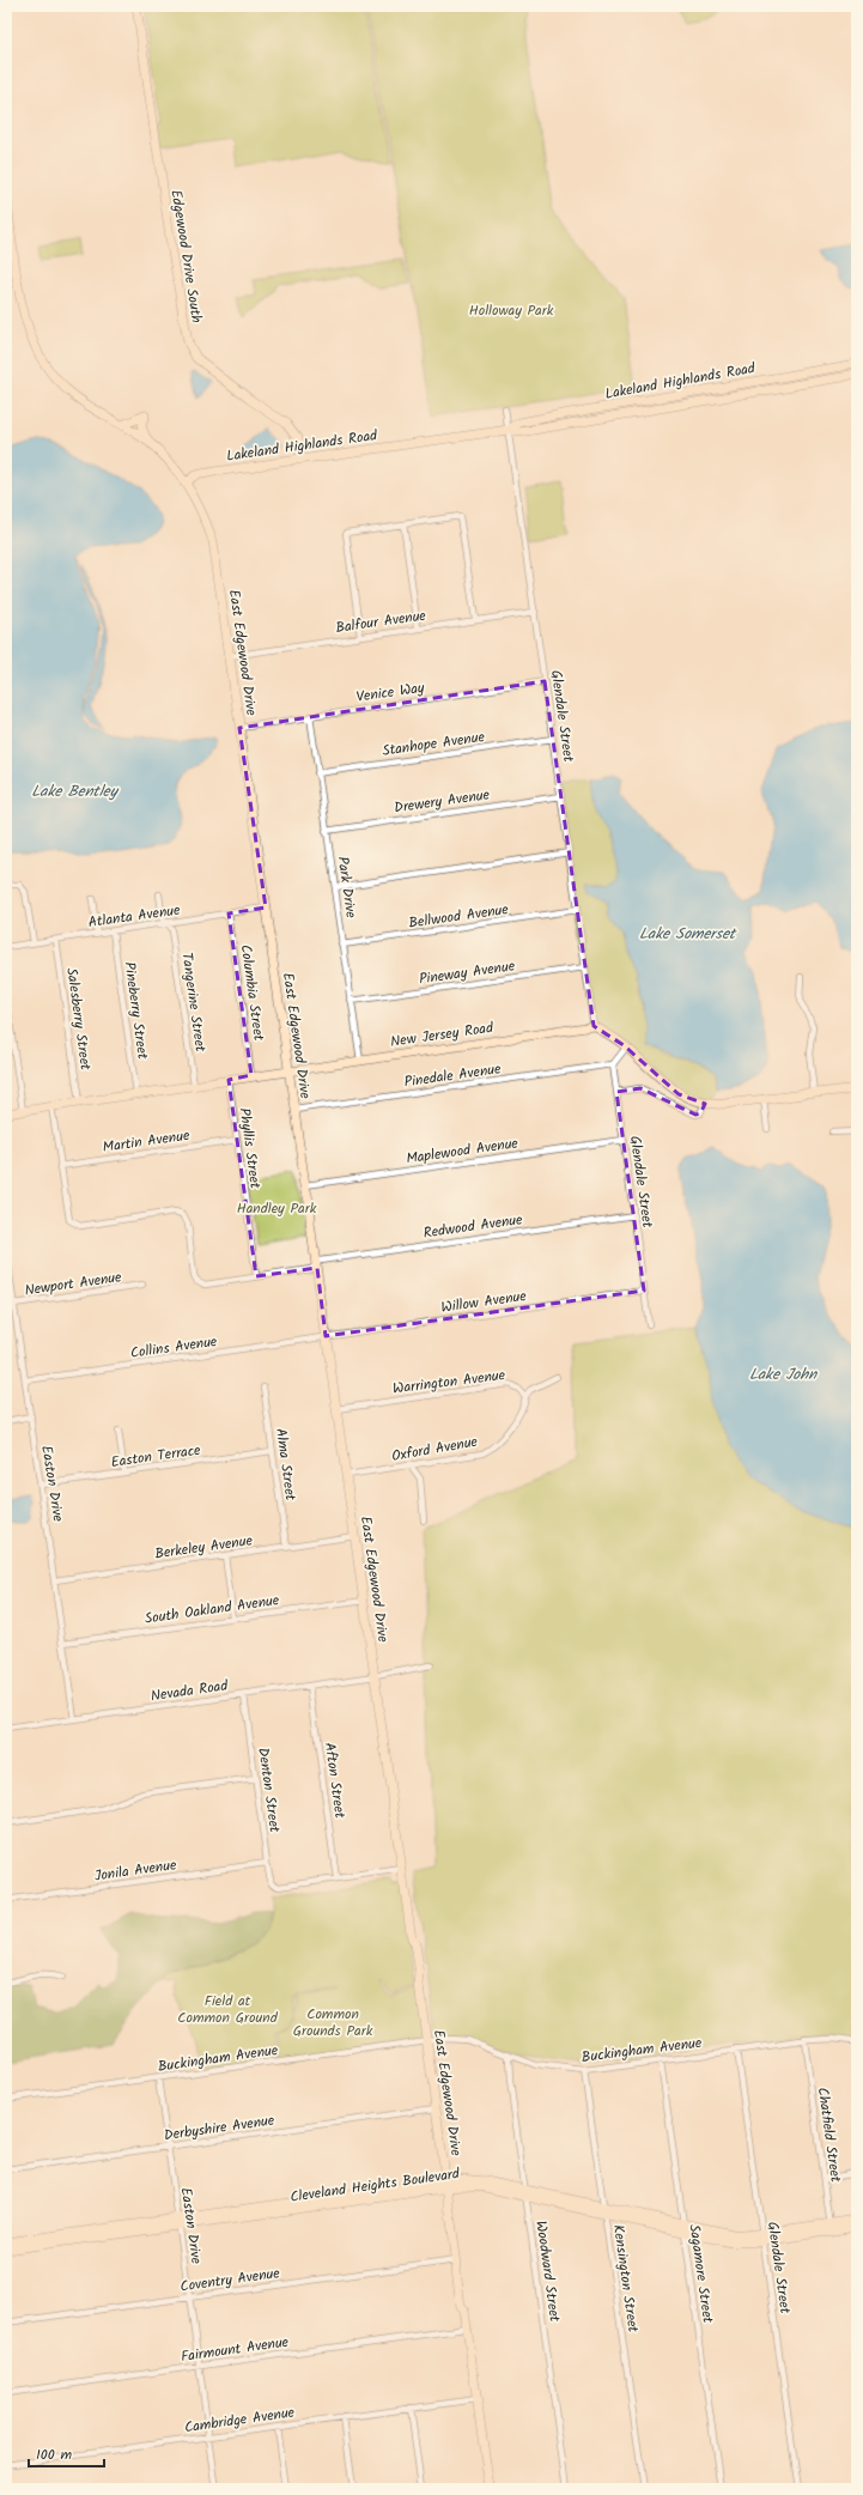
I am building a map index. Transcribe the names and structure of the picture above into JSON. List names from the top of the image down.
{
  "streets": {
    "street": [
      "Edgewood Drive South",
      "Lakeland Highlands Road",
      "Balfour Avenue",
      "East Edgewood Drive",
      "Venice Way",
      "Glendale Street",
      "Stanhope Avenue",
      "Drewery Avenue",
      "Park Drive",
      "Atlanta Avenue",
      "Bellwood Avenue",
      "Pineway Avenue",
      "Columbia Street",
      "Tangerine Street",
      "Pineberry Street",
      "Salesberry Street",
      "New Jersey Road",
      "Pinedale Avenue",
      "Martin Avenue",
      "Phyllis Street",
      "Maplewood Avenue",
      "Redwood Avenue",
      "Newport Avenue",
      "Willow Avenue",
      "Collins Avenue",
      "Warrington Avenue",
      "Oxford Avenue",
      "Easton Terrace",
      "Alma Street",
      "Easton Drive",
      "Berkeley Avenue",
      "South Oakland Avenue",
      "Nevada Road",
      "Afton Street",
      "Denton Street",
      "Jonila Avenue",
      "Buckingham Avenue",
      "Derbyshire Avenue",
      "Chatfield Street",
      "Cleveland Heights Boulevard",
      "Woodward Street",
      "Sagamore Street",
      "Kensington Street",
      "Coventry Avenue",
      "Fairmount Avenue",
      "Cambridge Avenue"
    ]
  },
  "crossings": [
    ["Edgewood Drive South", "Lakeland Highlands Road"],
    ["Lakeland Highlands Road", "East Edgewood Drive"],
    ["Lakeland Highlands Road", "Glendale Street"],
    ["Balfour Avenue", "East Edgewood Drive"],
    ["Balfour Avenue", "Glendale Street"],
    ["East Edgewood Drive", "Venice Way"],
    ["East Edgewood Drive", "Atlanta Avenue"],
    ["East Edgewood Drive", "New Jersey Road"],
    ["East Edgewood Drive", "Pinedale Avenue"],
    ["East Edgewood Drive", "Maplewood Avenue"],
    ["East Edgewood Drive", "Redwood Avenue"],
    ["East Edgewood Drive", "Willow Avenue"],
    ["East Edgewood Drive", "Collins Avenue"],
    ["East Edgewood Drive", "Warrington Avenue"],
    ["East Edgewood Drive", "Oxford Avenue"],
    ["East Edgewood Drive", "Berkeley Avenue"],
    ["East Edgewood Drive", "South Oakland Avenue"],
    ["East Edgewood Drive", "Nevada Road"],
    ["East Edgewood Drive", "Buckingham Avenue"],
    ["East Edgewood Drive", "Derbyshire Avenue"],
    ["East Edgewood Drive", "Cleveland Heights Boulevard"],
    ["East Edgewood Drive", "Coventry Avenue"],
    ["East Edgewood Drive", "Fairmount Avenue"],
    ["East Edgewood Drive", "Cambridge Avenue"],
    ["Venice Way", "Glendale Street"],
    ["Venice Way", "Park Drive"],
    ["Glendale Street", "Stanhope Avenue"],
    ["Glendale Street", "Drewery Avenue"],
    ["Glendale Street", "Bellwood Avenue"],
    ["Glendale Street", "Pineway Avenue"],
    ["Glendale Street", "New Jersey Road"],
    ["Glendale Street", "Pinedale Avenue"],
    ["Glendale Street", "Maplewood Avenue"],
    ["Glendale Street", "Redwood Avenue"],
    ["Glendale Street", "Willow Avenue"],
    ["Glendale Street", "Buckingham Avenue"],
    ["Glendale Street", "Cleveland Heights Boulevard"],
    ["Stanhope Avenue", "Park Drive"],
    ["Drewery Avenue", "Park Drive"],
    ["Park Drive", "Bellwood Avenue"],
    ["Park Drive", "Pineway Avenue"],
    ["Park Drive", "New Jersey Road"],
    ["Atlanta Avenue", "Columbia Street"],
    ["Atlanta Avenue", "Tangerine Street"],
    ["Atlanta Avenue", "Pineberry Street"],
    ["Atlanta Avenue", "Salesberry Street"],
    ["Columbia Street", "New Jersey Road"],
    ["Tangerine Street", "New Jersey Road"],
    ["Pineberry Street", "New Jersey Road"],
    ["Salesberry Street", "New Jersey Road"],
    ["New Jersey Road", "Phyllis Street"],
    ["Martin Avenue", "Phyllis Street"],
    ["Martin Avenue", "Redwood Avenue"],
    ["Phyllis Street", "Redwood Avenue"],
    ["Newport Avenue", "Easton Drive"],
    ["Willow Avenue", "Collins Avenue"],
    ["Collins Avenue", "Easton Drive"],
    ["Warrington Avenue", "Oxford Avenue"],
    ["Easton Terrace", "Alma Street"],
    ["Easton Terrace", "Easton Drive"],
    ["Alma Street", "Berkeley Avenue"],
    ["Easton Drive", "Berkeley Avenue"],
    ["Easton Drive", "South Oakland Avenue"],
    ["Easton Drive", "Nevada Road"],
    ["Easton Drive", "Buckingham Avenue"],
    ["Easton Drive", "Derbyshire Avenue"],
    ["Easton Drive", "Cleveland Heights Boulevard"],
    ["Easton Drive", "Coventry Avenue"],
    ["Easton Drive", "Fairmount Avenue"],
    ["Easton Drive", "Cambridge Avenue"],
    ["Nevada Road", "Afton Street"],
    ["Nevada Road", "Denton Street"],
    ["Afton Street", "Denton Street"],
    ["Denton Street", "Jonila Avenue"],
    ["Buckingham Avenue", "Chatfield Street"],
    ["Buckingham Avenue", "Woodward Street"],
    ["Buckingham Avenue", "Sagamore Street"],
    ["Buckingham Avenue", "Kensington Street"],
    ["Chatfield Street", "Cleveland Heights Boulevard"],
    ["Cleveland Heights Boulevard", "Woodward Street"],
    ["Cleveland Heights Boulevard", "Sagamore Street"],
    ["Cleveland Heights Boulevard", "Kensington Street"]
  ],
  "water": ["Lake Bentley", "Lake Somerset", "Lake John"],
  "parks": [
    "Holloway Park",
    "Handley Park",
    "Field at Common Ground",
    "Common Grounds Park"
  ],
  "scale_bar": "100 m"
}
